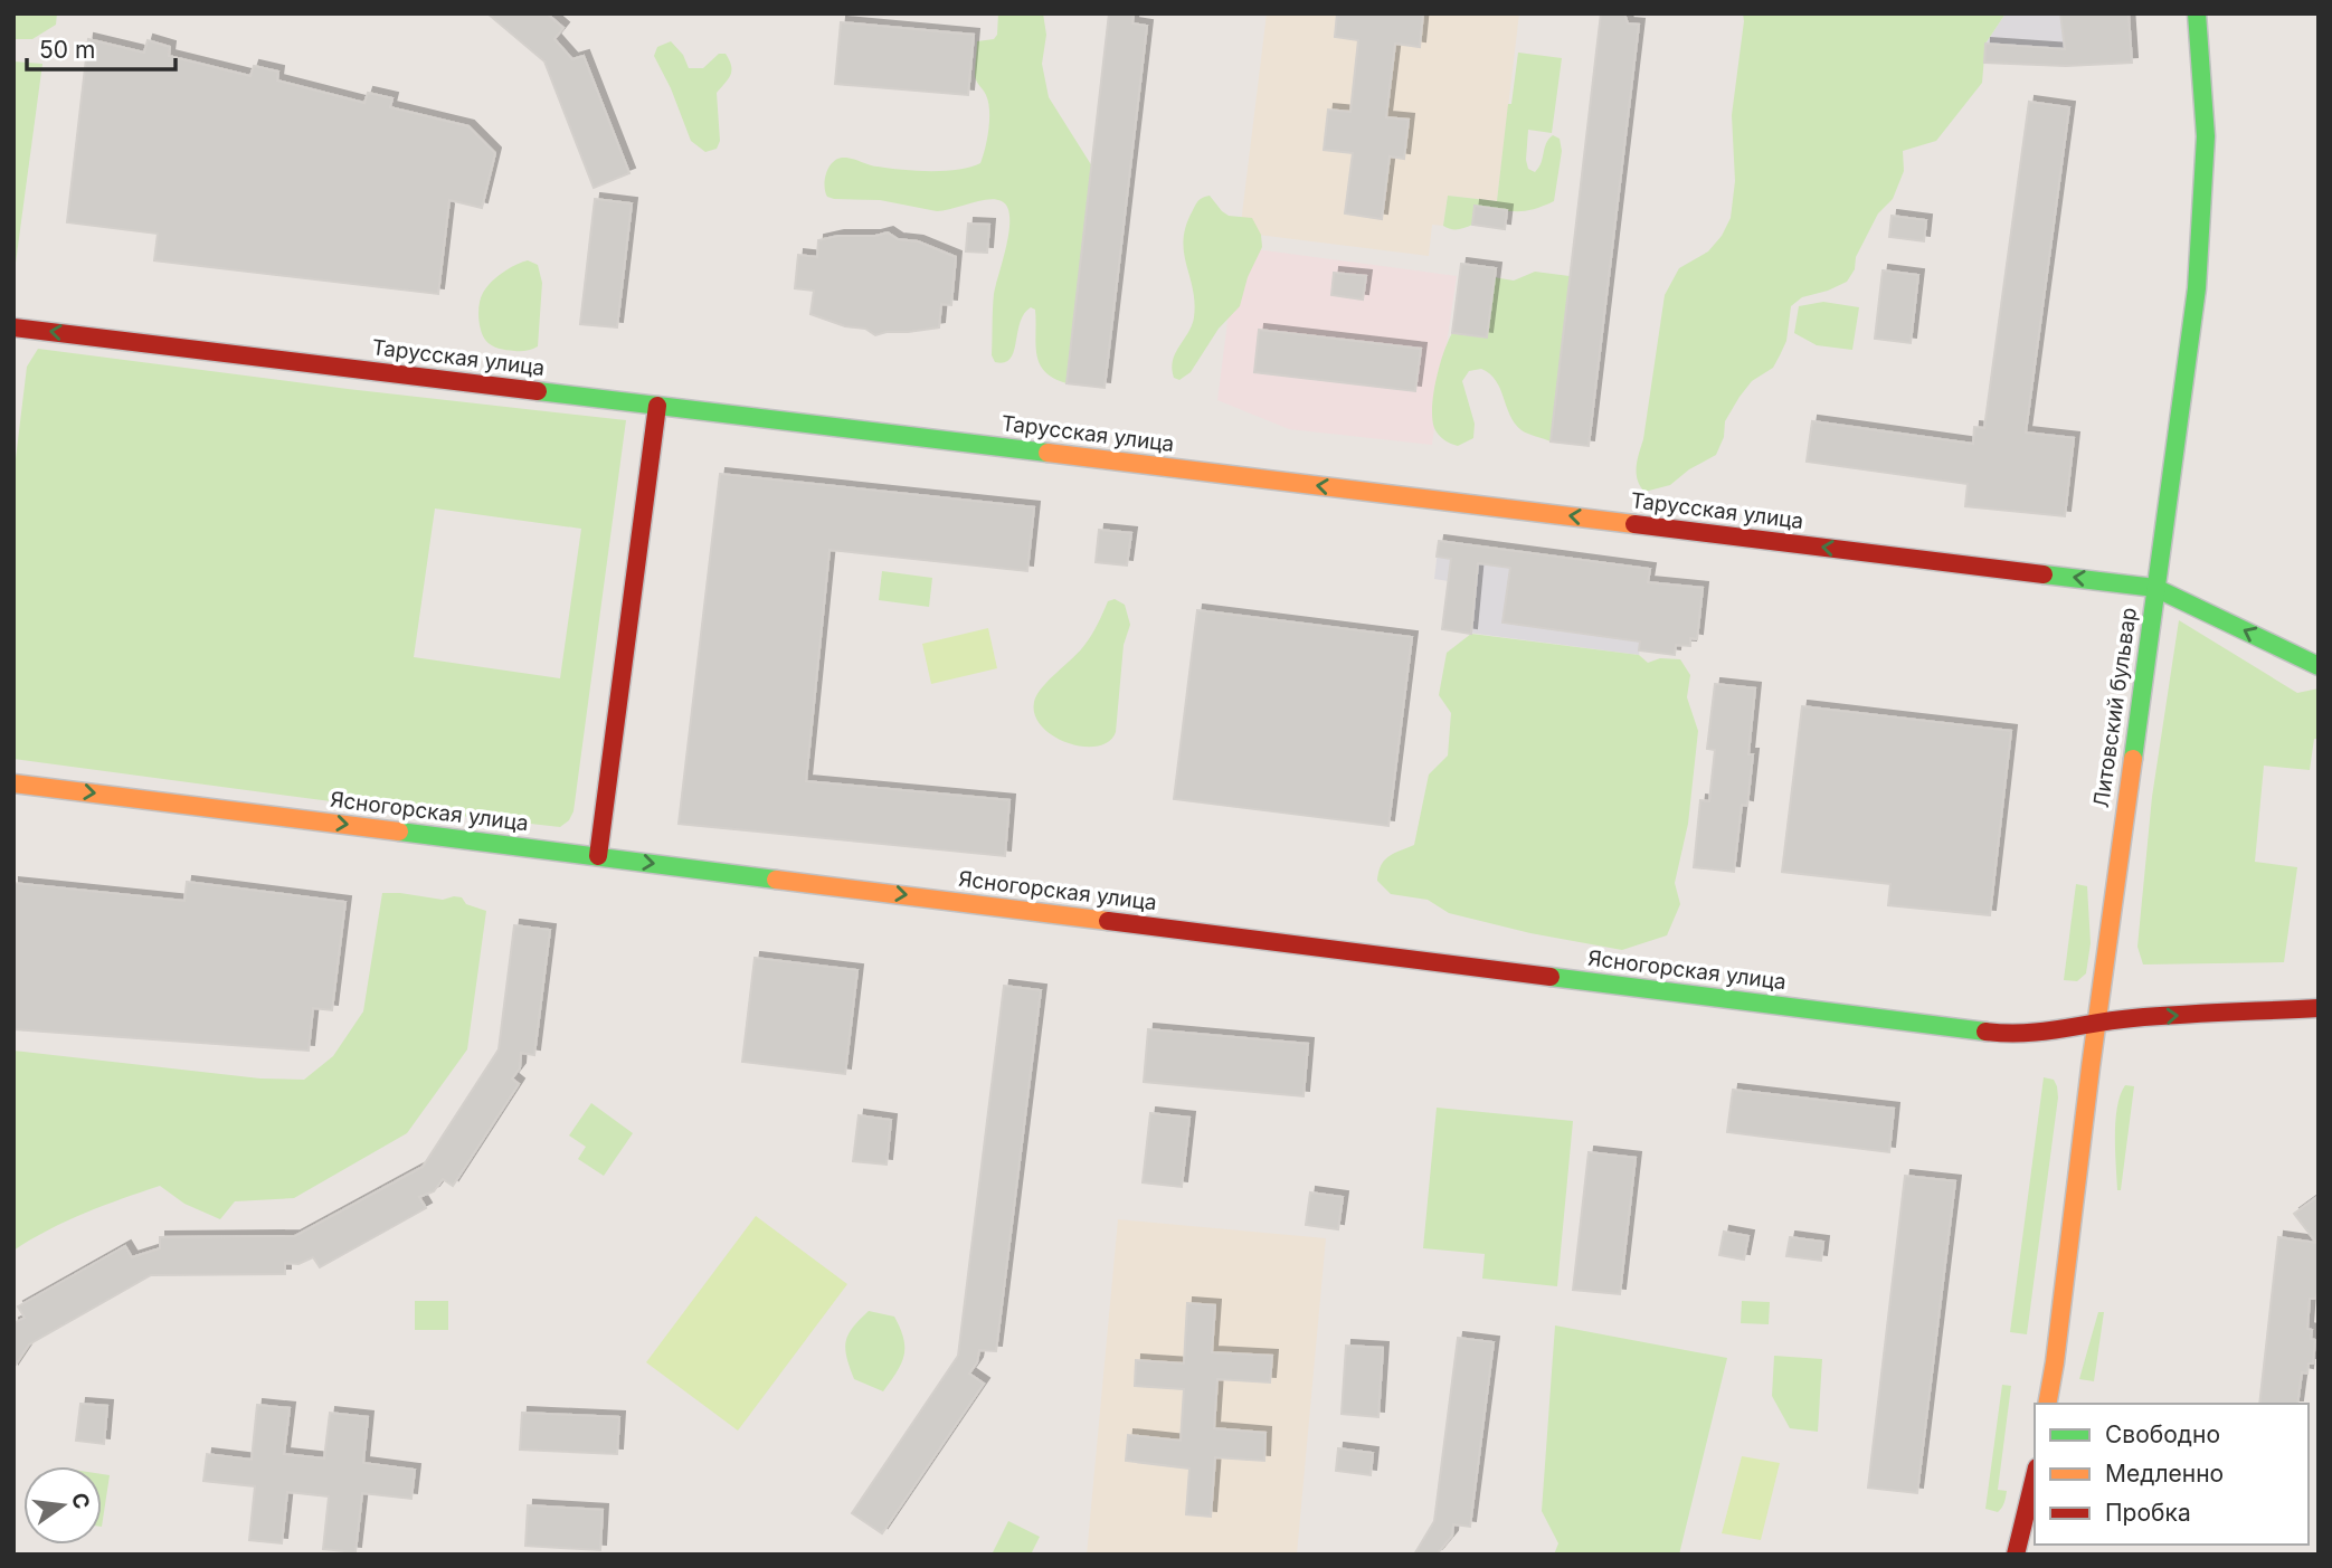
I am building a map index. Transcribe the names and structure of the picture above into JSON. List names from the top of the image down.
{
  "streets": {
    "main road": ["Тарусская улица", "Литовский бульвар", "Ясногорская улица"]
  },
  "crossings": [
    ["Тарусская улица", "Литовский бульвар"],
    ["Литовский бульвар", "Ясногорская улица"]
  ],
  "one_way": ["Тарусская улица", "Ясногорская улица"],
  "legend": ["Свободно", "Медленно", "Пробка"],
  "scale_bar": "50 m",
  "north": "right"
}
